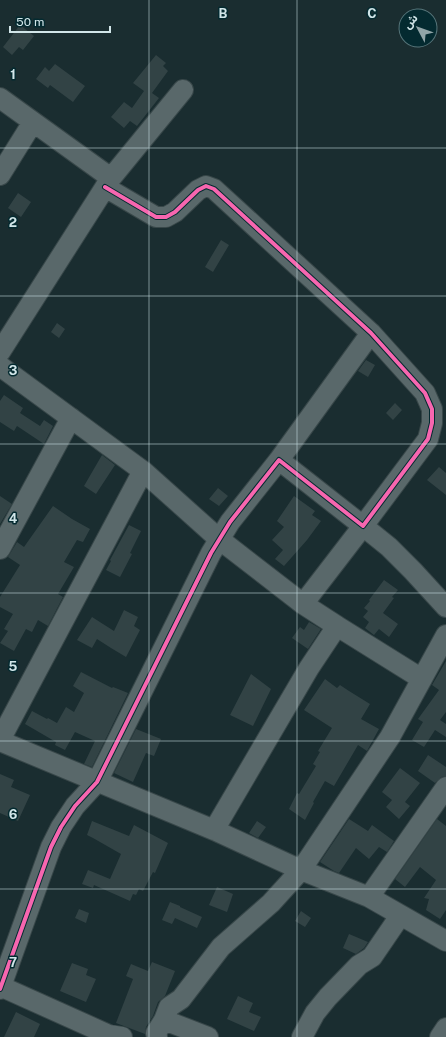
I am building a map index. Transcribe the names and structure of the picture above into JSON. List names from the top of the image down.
{
  "scale_bar": "50 m",
  "north": "top left",
  "grid": {
    "columns": ["B", "C"],
    "rows": [
      "1",
      "2",
      "3",
      "4",
      "5",
      "6",
      "7"
    ]
  }
}
